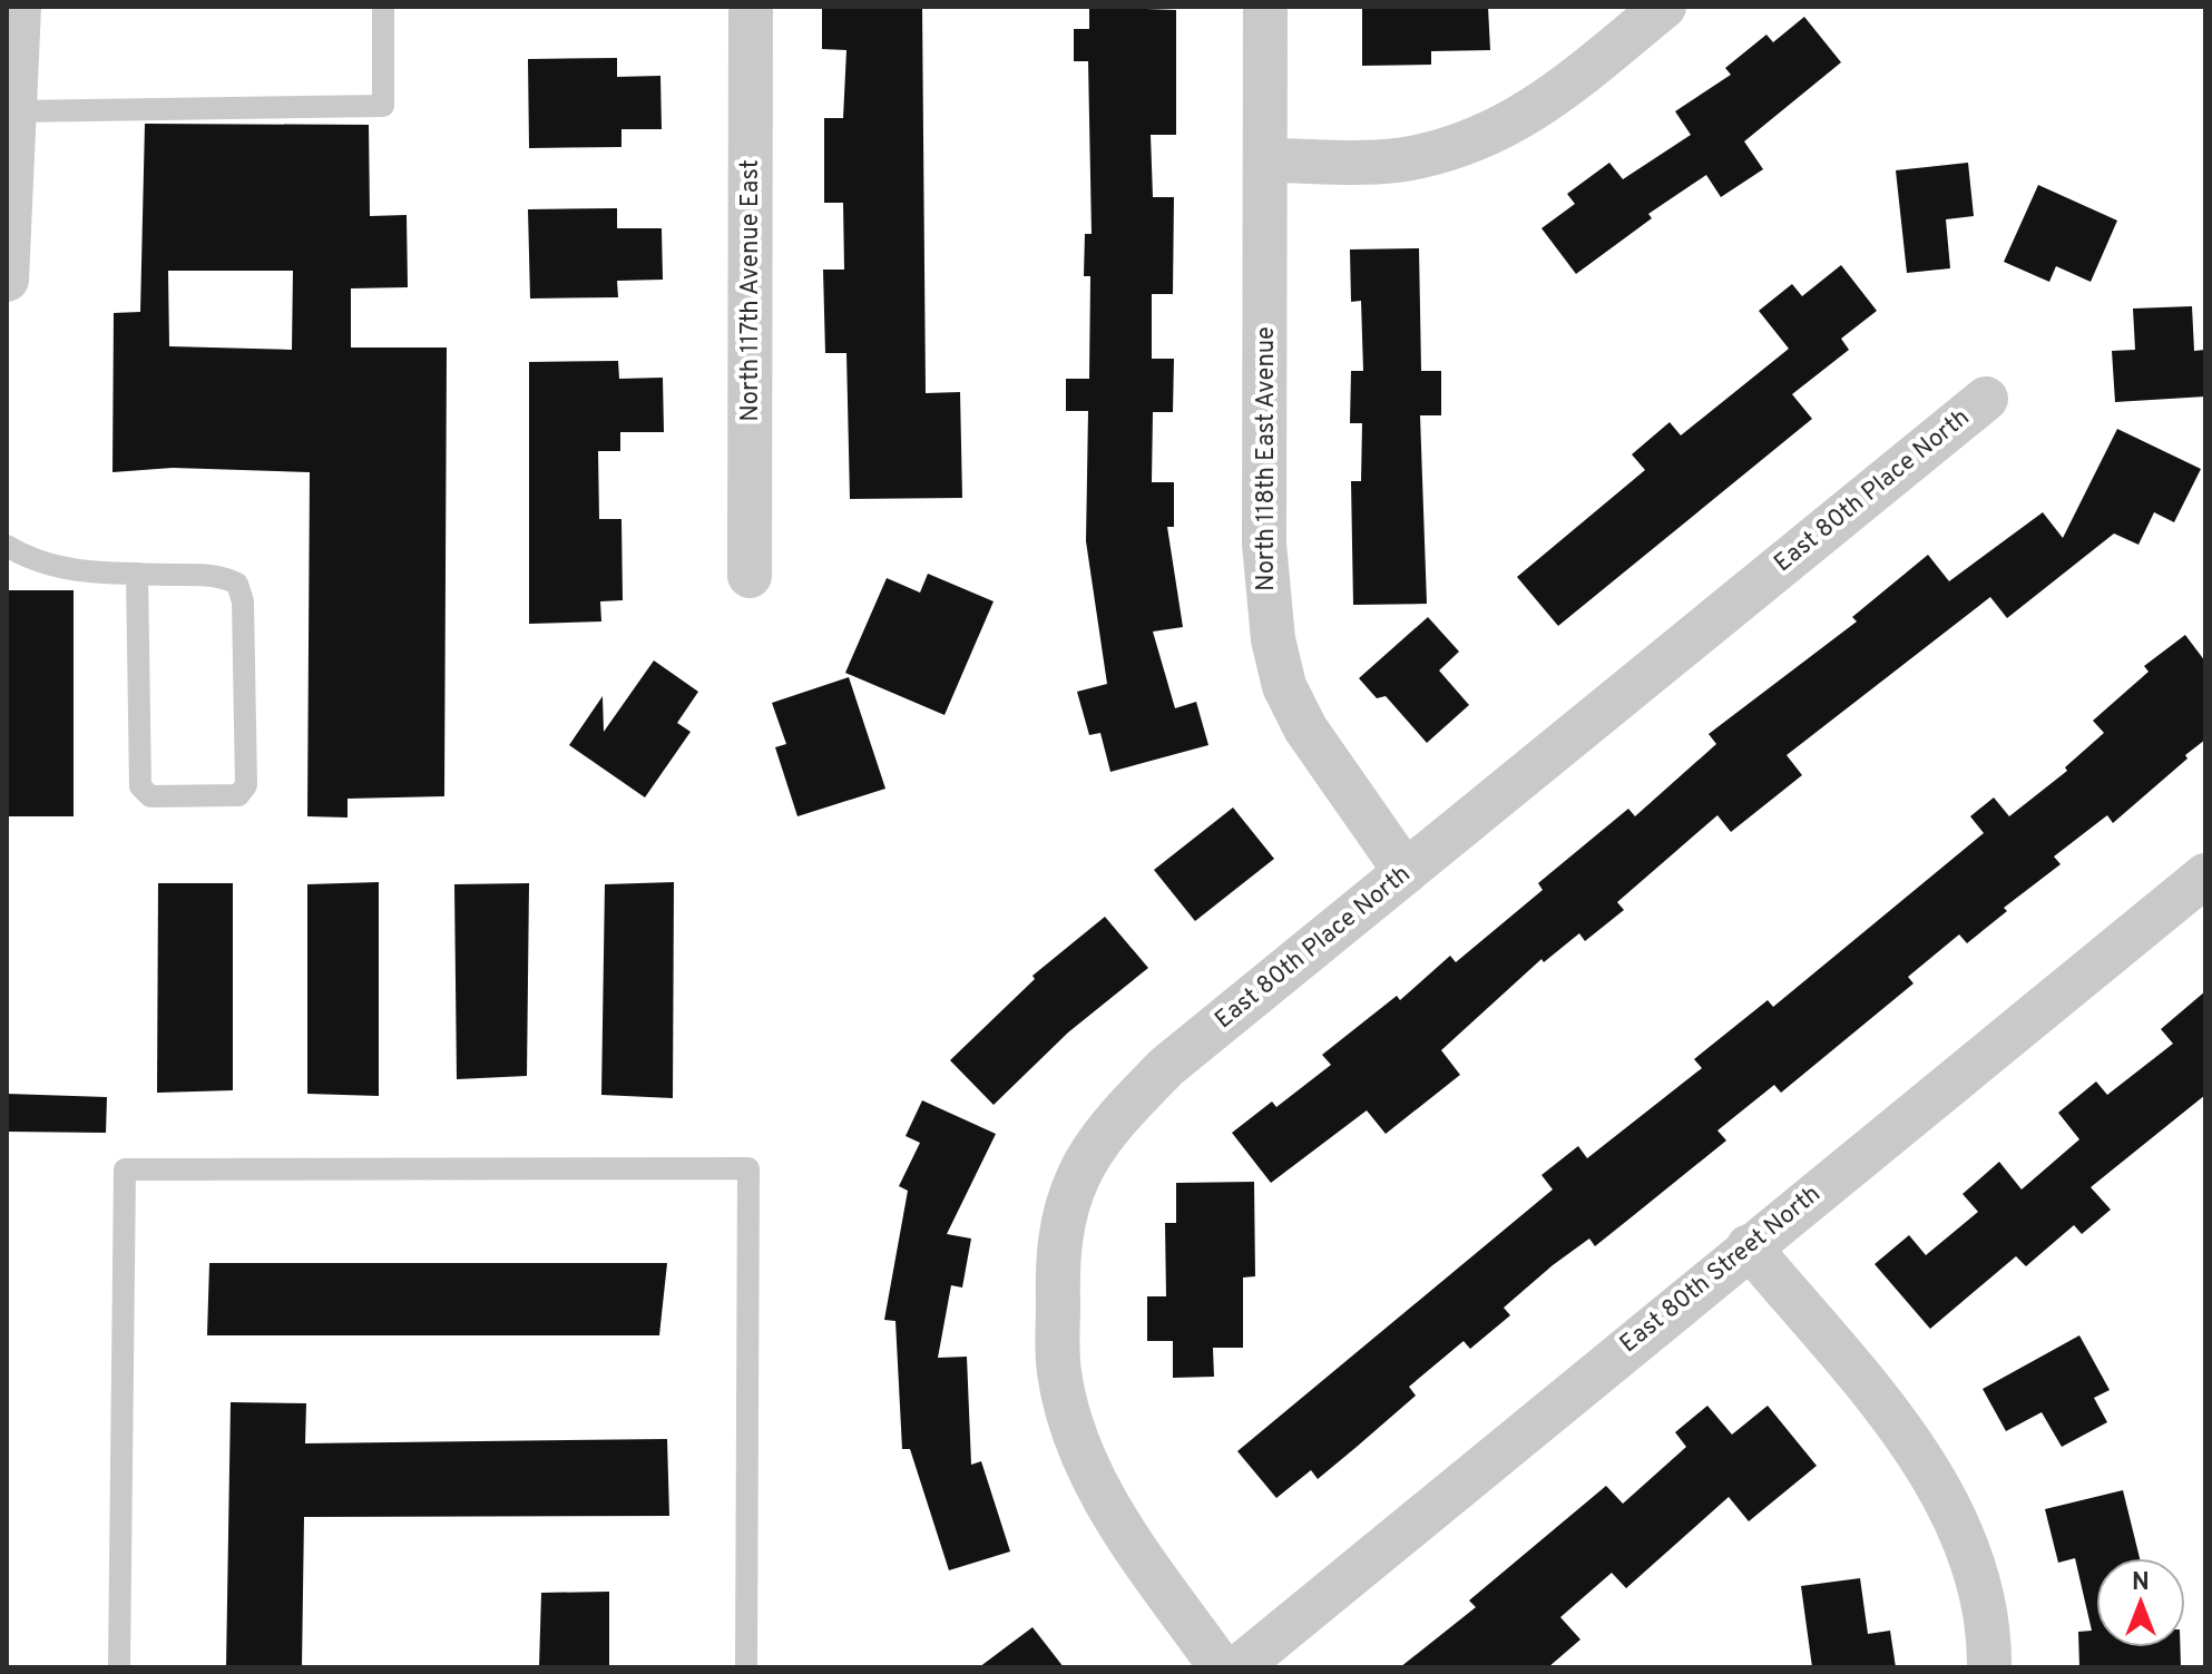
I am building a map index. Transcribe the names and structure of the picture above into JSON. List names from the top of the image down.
{
  "streets": {
    "street": [
      "North 117th Avenue East",
      "North 118th East Avenue",
      "East 80th Place North",
      "East 80th Street North"
    ]
  },
  "crossings": [
    ["North 118th East Avenue", "East 80th Place North"]
  ],
  "north": "top"
}
